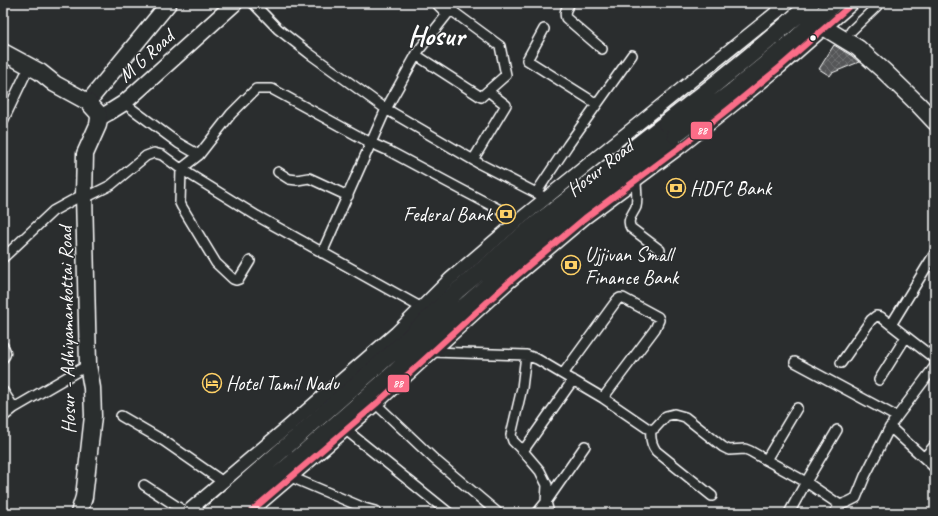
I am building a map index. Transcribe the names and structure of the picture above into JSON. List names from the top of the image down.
{
  "streets": {
    "highway": ["Hosur Road", "Hosur - Adhiyamankottai Road"],
    "main road": ["M G Road"]
  },
  "crossings": [
    ["M G Road", "Hosur - Adhiyamankottai Road"]
  ],
  "districts": ["Hosur"],
  "places": {
    "bank": ["HDFC Bank", "Federal Bank", "Ujjivan Small Finance Bank"],
    "hotel": ["Hotel Tamil Nadu"]
  },
  "lines": ["transit line 88"]
}
